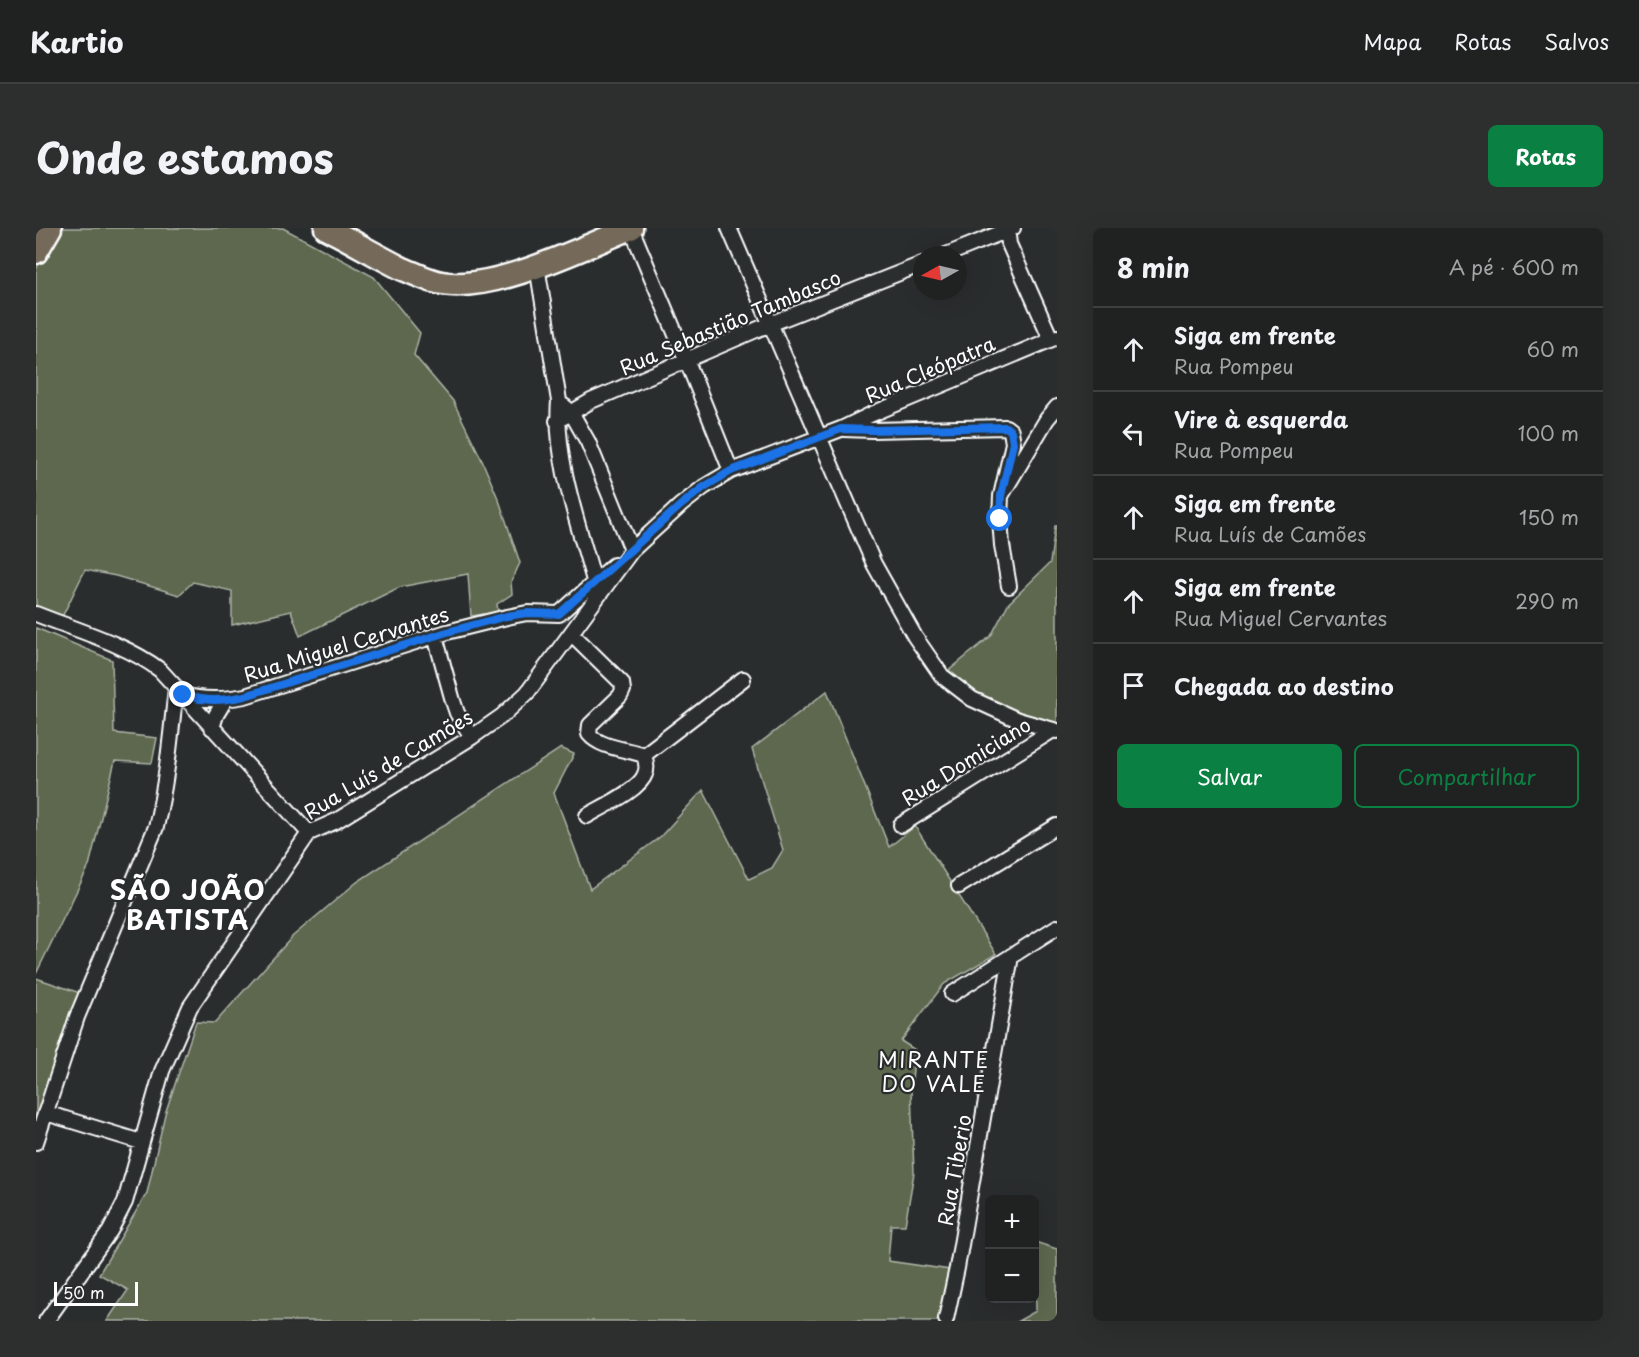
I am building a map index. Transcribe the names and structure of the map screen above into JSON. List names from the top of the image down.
{
  "streets": {
    "street": [
      "Rua Sebastião Tambasco",
      "Rua Cleópatra",
      "Rua Miguel Cervantes",
      "Rua Domiciano",
      "Rua Luís de Camões",
      "Rua Tiberio"
    ]
  },
  "crossings": [
    ["Rua Cleópatra", "Rua Luís de Camões"],
    ["Rua Miguel Cervantes", "Rua Luís de Camões"]
  ],
  "districts": ["SÃO JOÃO BATISTA", "MIRANTE DO VALE"],
  "scale_bar": "50 m",
  "north": "left",
  "page": {
    "header": "Kartio",
    "nav": ["Mapa", "Rotas", "Salvos"],
    "title": "Onde estamos",
    "buttons": [
      "Rotas",
      ["Salvar", "Compartilhar"]
    ],
    "heading": ["8 min", "A pé · 600 m"],
    "list": [
      ["Siga em frente", "Rua Pompeu", "60 m"],
      ["Vire à esquerda", "Rua Pompeu", "100 m"],
      ["Siga em frente", "Rua Luís de Camões", "150 m"],
      ["Siga em frente", "Rua Miguel Cervantes", "290 m"],
      "Chegada ao destino"
    ],
    "map_buttons": ["+", "−"],
    "scale": "50 m"
  }
}
